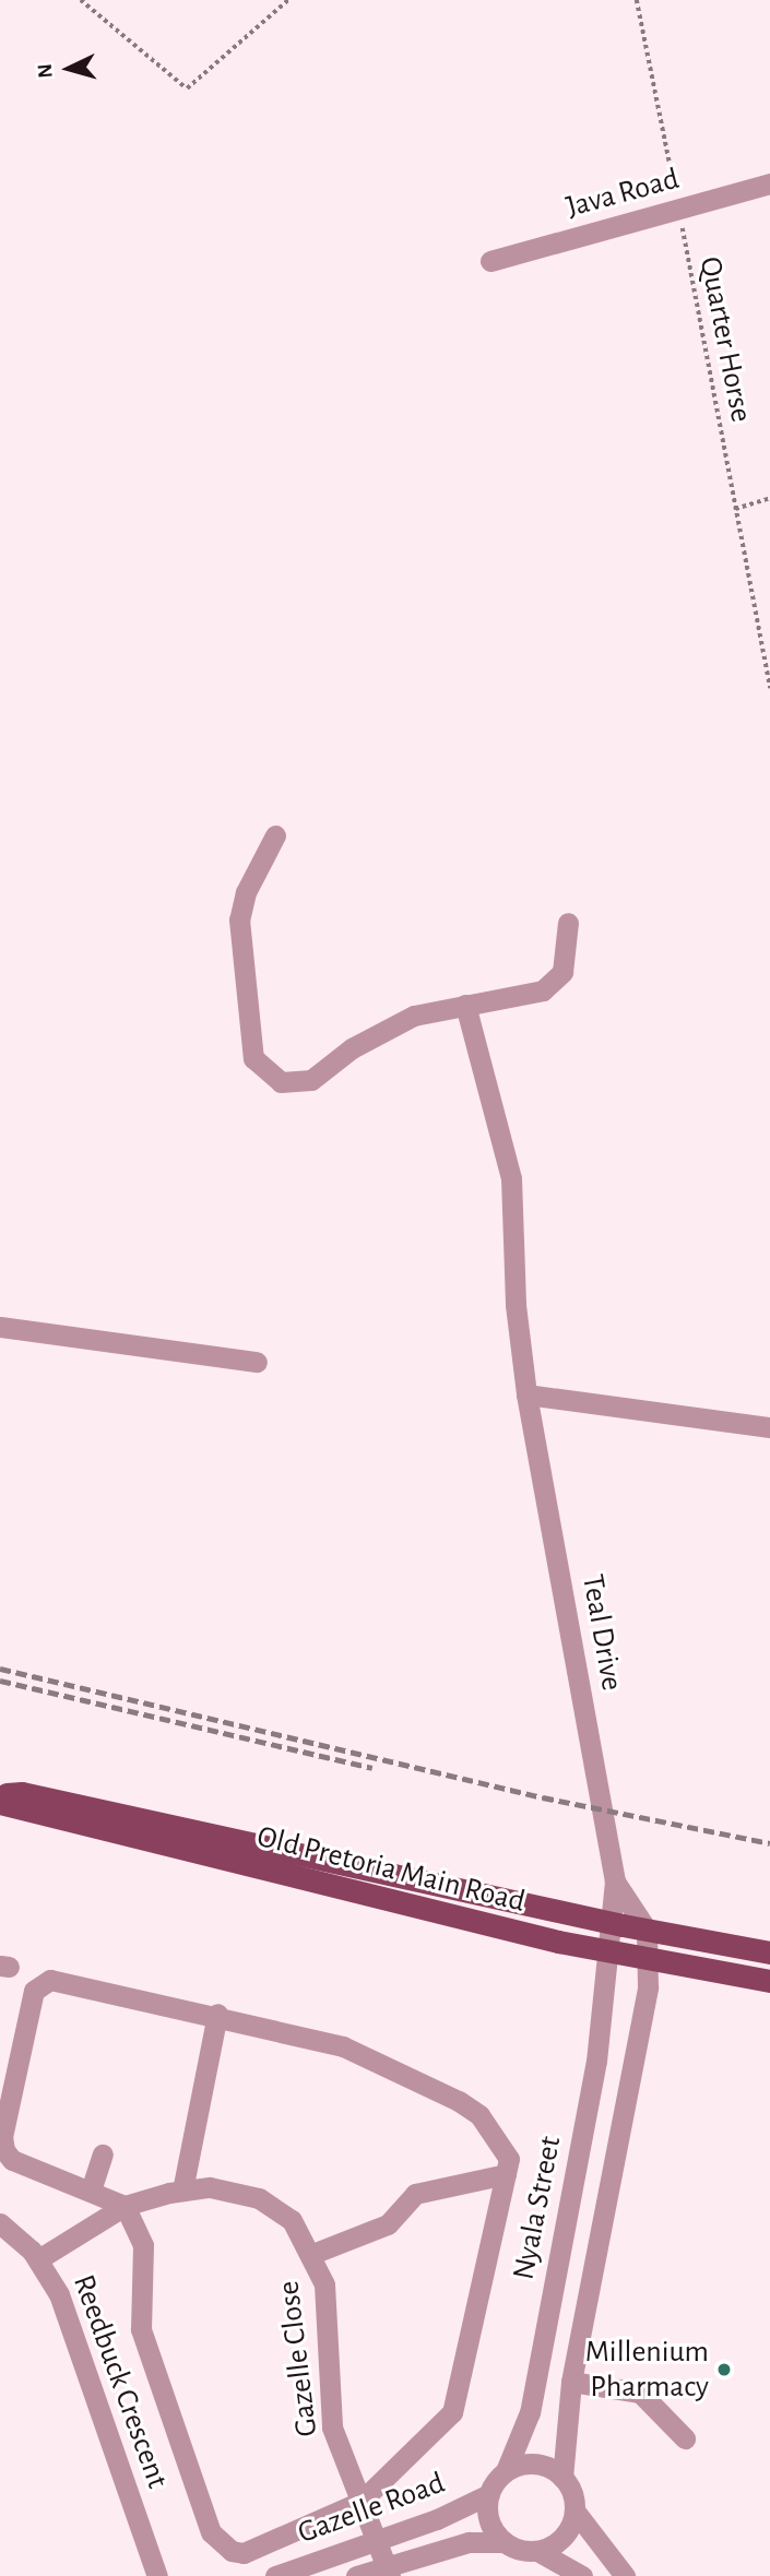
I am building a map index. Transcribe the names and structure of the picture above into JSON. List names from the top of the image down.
{
  "streets": {
    "main road": ["Old Pretoria Main Road"],
    "street": [
      "Java Road",
      "Teal Drive",
      "Nyala Street",
      "Gazelle Close",
      "Reedbuck Crescent",
      "Gazelle Road"
    ],
    "path": ["Quarter Horse"]
  },
  "crossings": [
    ["Java Road", "Quarter Horse"],
    ["Teal Drive", "Old Pretoria Main Road"],
    ["Teal Drive", "Nyala Street"],
    ["Old Pretoria Main Road", "Nyala Street"],
    ["Nyala Street", "Gazelle Road"],
    ["Gazelle Close", "Reedbuck Crescent"],
    ["Gazelle Close", "Gazelle Road"]
  ],
  "places": ["Millenium Pharmacy"],
  "north": "left"
}
